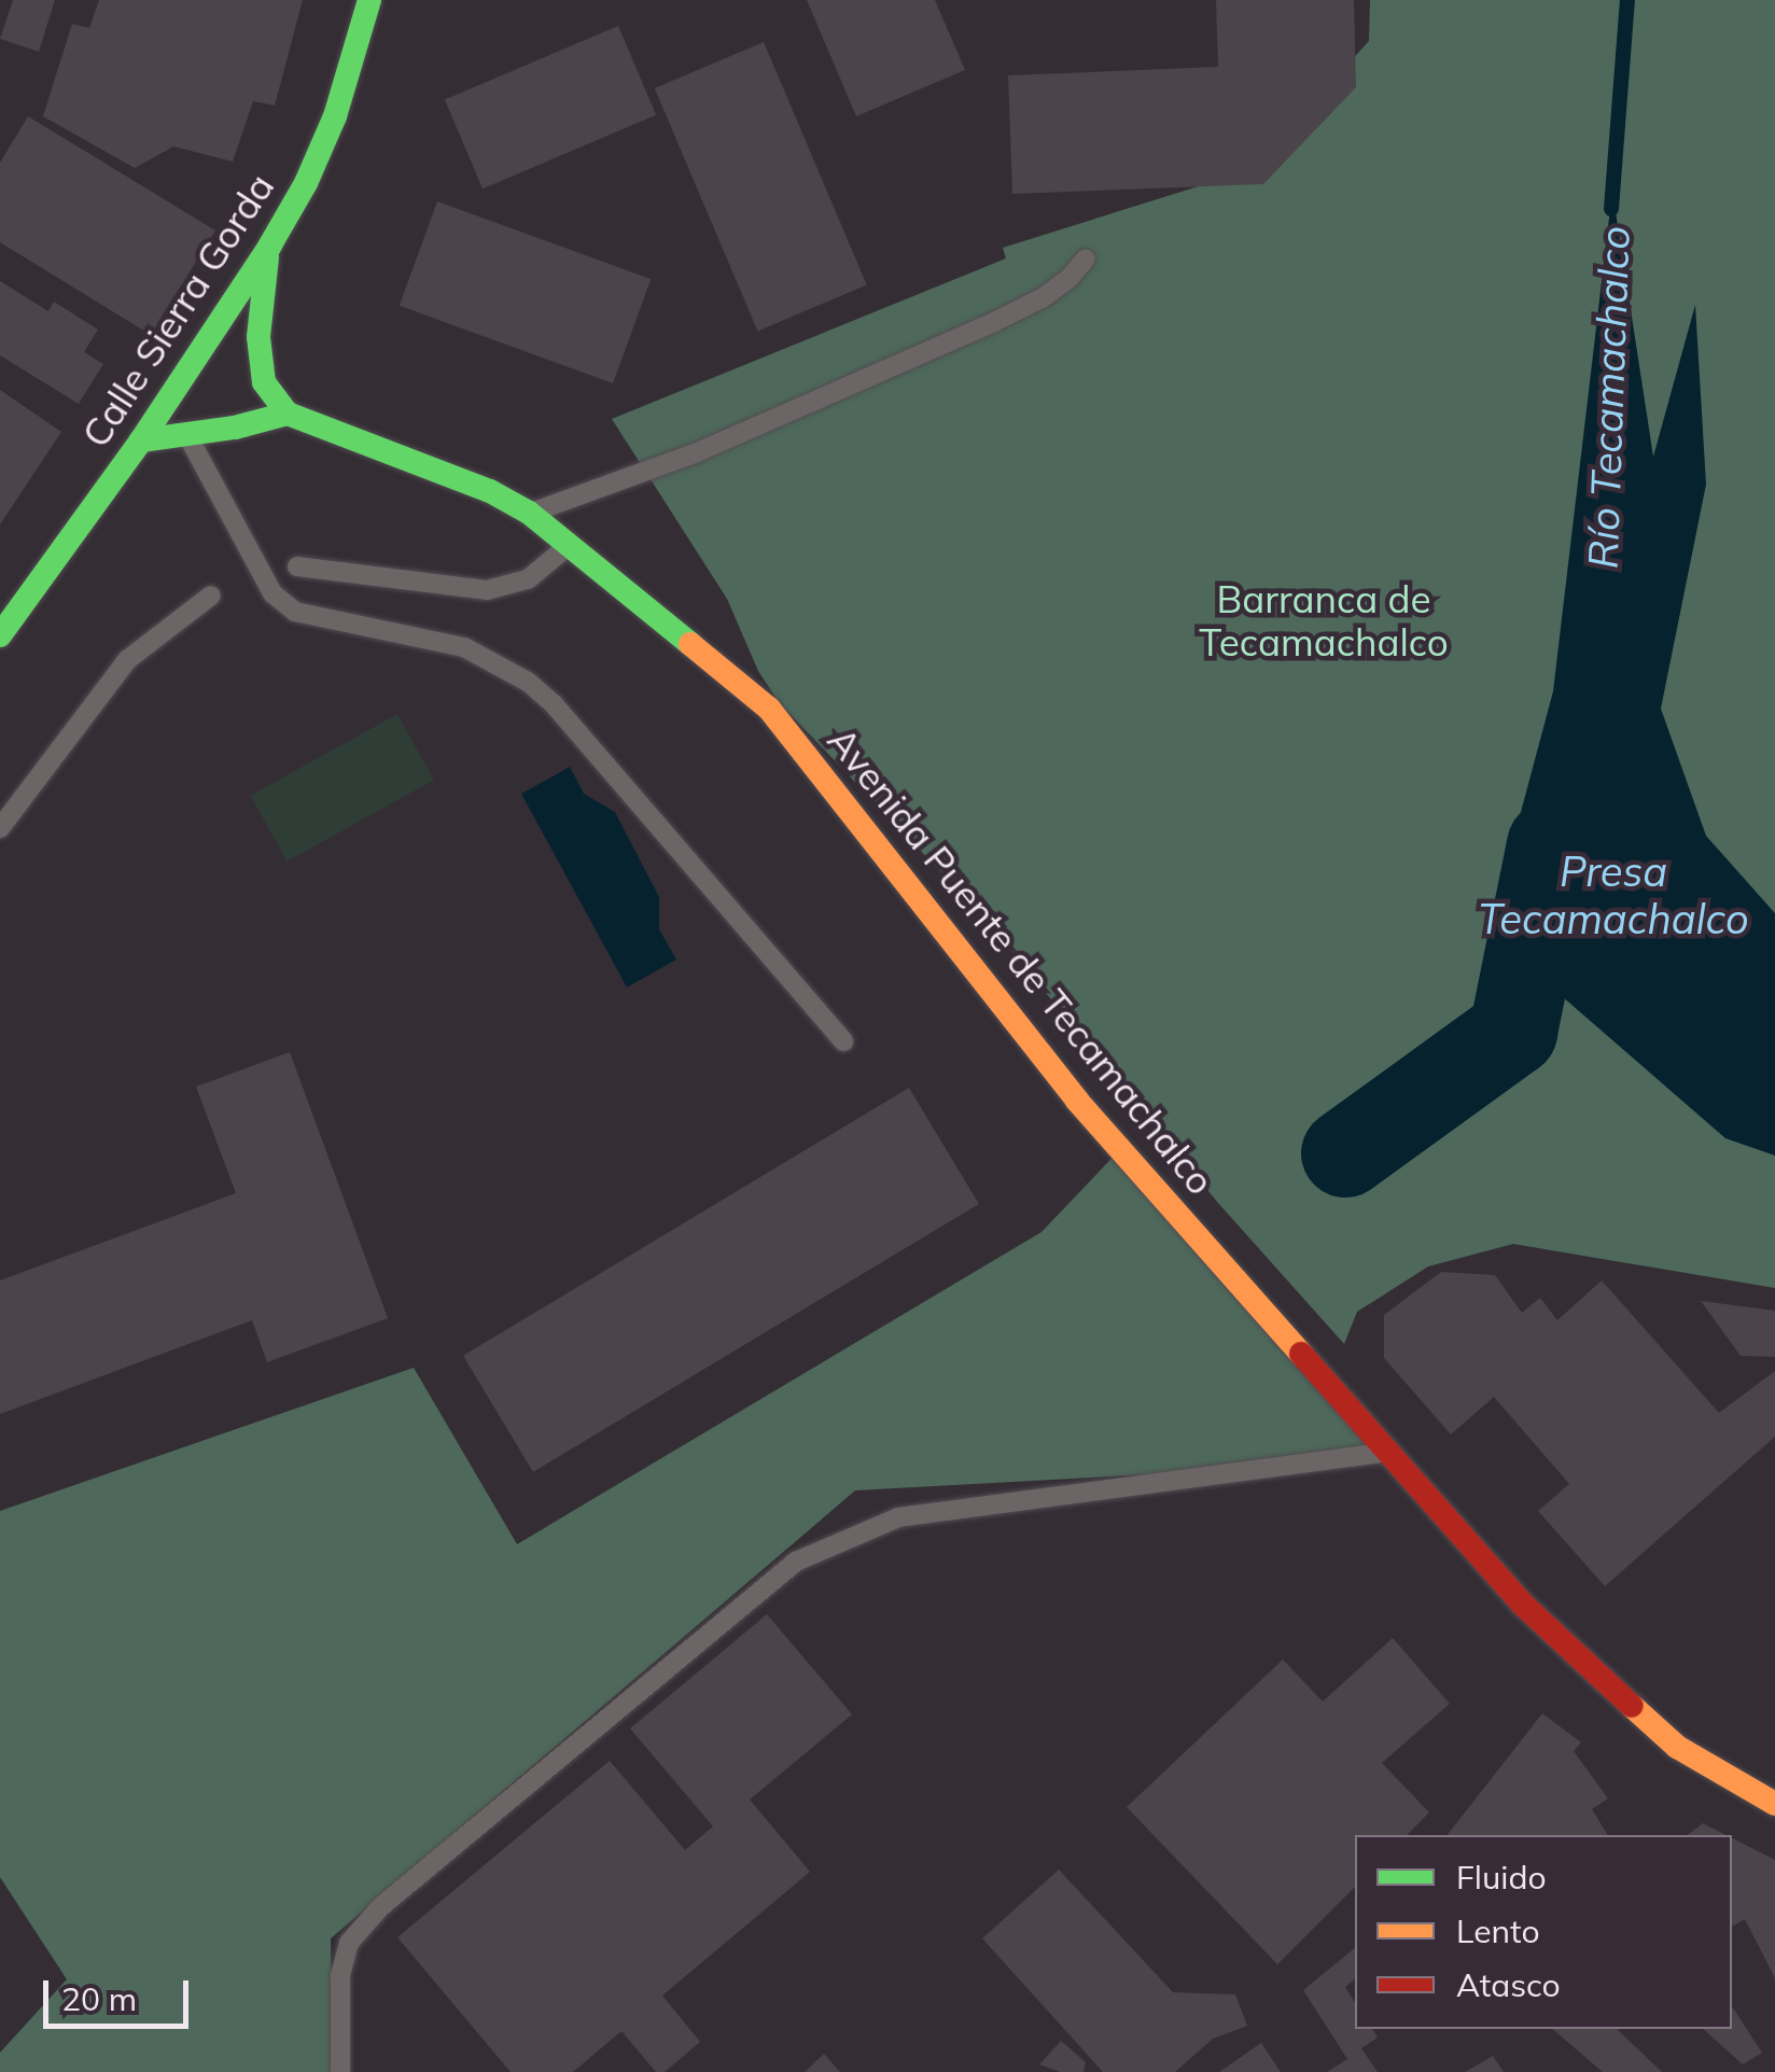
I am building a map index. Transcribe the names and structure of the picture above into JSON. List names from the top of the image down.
{
  "streets": {
    "main road": ["Calle Sierra Gorda", "Avenida Puente de Tecamachalco"]
  },
  "water": ["Río Tecamachalco", "Presa Tecamachalco"],
  "parks": ["Barranca de Tecamachalco"],
  "legend": ["Fluido", "Lento", "Atasco"],
  "scale_bar": "20 m"
}
